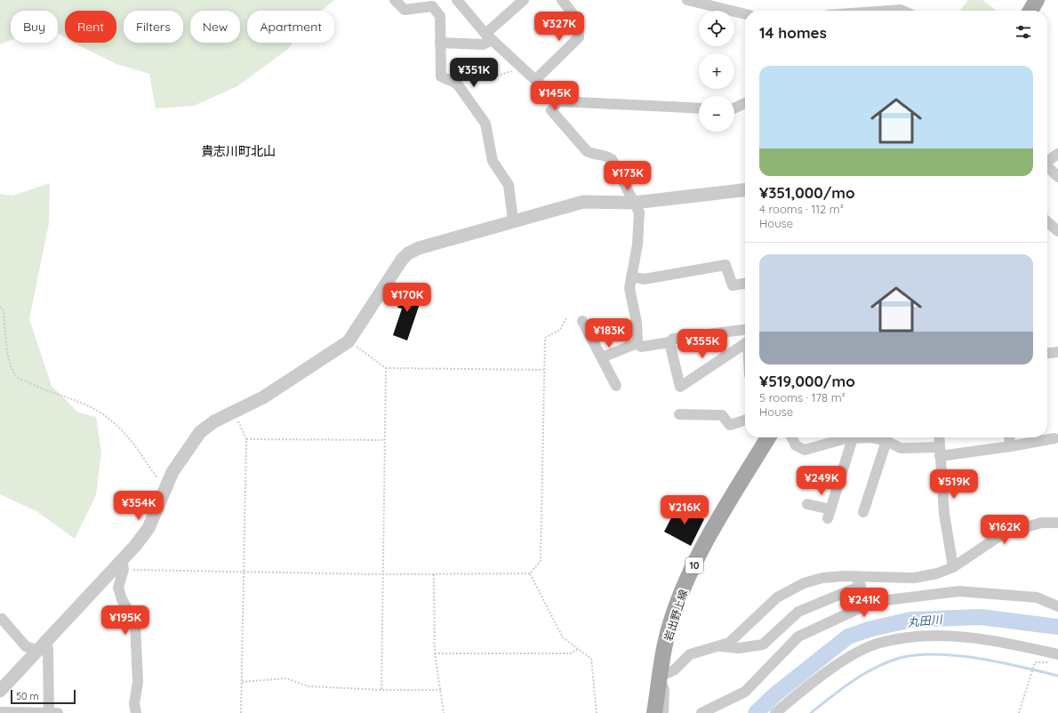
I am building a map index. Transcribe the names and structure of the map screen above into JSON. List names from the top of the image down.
{
  "streets": {
    "main road": ["10", "岩出野上線"]
  },
  "districts": ["貴志川町北山"],
  "water": ["丸田川"],
  "scale_bar": "50 m",
  "page": {
    "map_buttons": ["+", "−"],
    "chip": [
      "Buy",
      "Rent",
      "Filters",
      "New",
      "Apartment"
    ],
    "heading": "14 homes",
    "price": [
      "¥327K",
      "¥351K",
      "¥145K",
      "¥173K",
      "¥170K",
      "¥183K",
      "¥355K",
      "¥249K",
      "¥519K",
      "¥354K",
      "¥216K",
      "¥162K",
      "¥241K",
      "¥195K"
    ],
    "list": [
      {
        "name": "¥351,000/mo",
        "note": "4 rooms · 112 m² · House"
      },
      {
        "name": "¥519,000/mo",
        "note": "5 rooms · 178 m² · House"
      }
    ],
    "scale": "50 m"
  }
}
